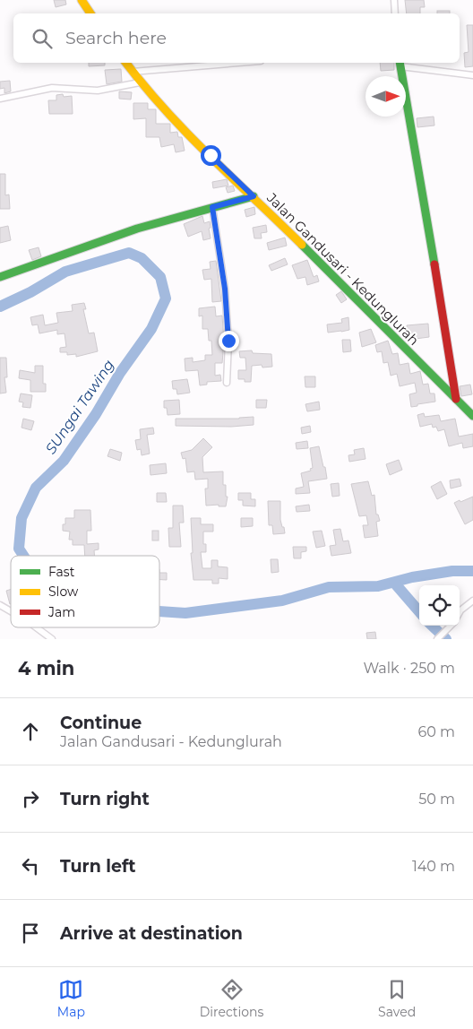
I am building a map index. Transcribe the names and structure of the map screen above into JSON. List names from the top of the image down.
{
  "streets": {
    "street": ["Jalan Gandusari - Kedunglurah"]
  },
  "water": ["SUngai Tawing"],
  "legend": ["Fast", "Slow", "Jam"],
  "north": "right",
  "page": {
    "search": "Search here",
    "heading": ["4 min", "Walk · 250 m"],
    "list": [
      ["Continue", "Jalan Gandusari - Kedunglurah", "60 m"],
      ["Turn right", "50 m"],
      ["Turn left", "140 m"],
      "Arrive at destination"
    ],
    "nav": ["Map", "Directions", "Saved"]
  }
}
